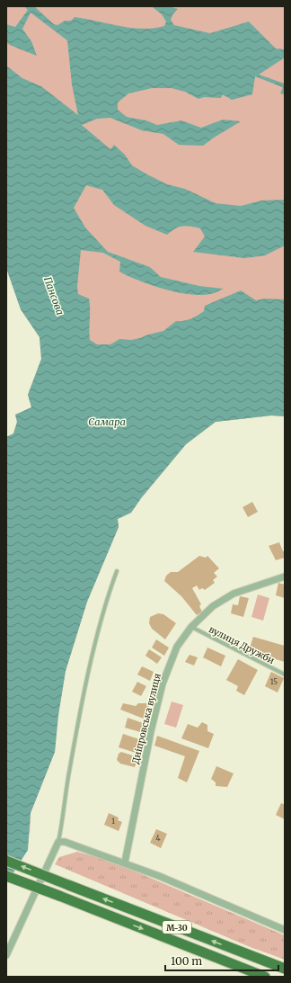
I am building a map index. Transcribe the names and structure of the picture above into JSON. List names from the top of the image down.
{
  "streets": {
    "highway": ["М-30"],
    "street": ["Дніпровська вулиця"],
    "lane": ["вулиця Дружби"]
  },
  "crossings": [
    ["вулиця Дружби", "Дніпровська вулиця"]
  ],
  "water": ["Пансова", "Самара"],
  "house_numbers": ["15", "1", "4"],
  "scale_bar": "100 m"
}
